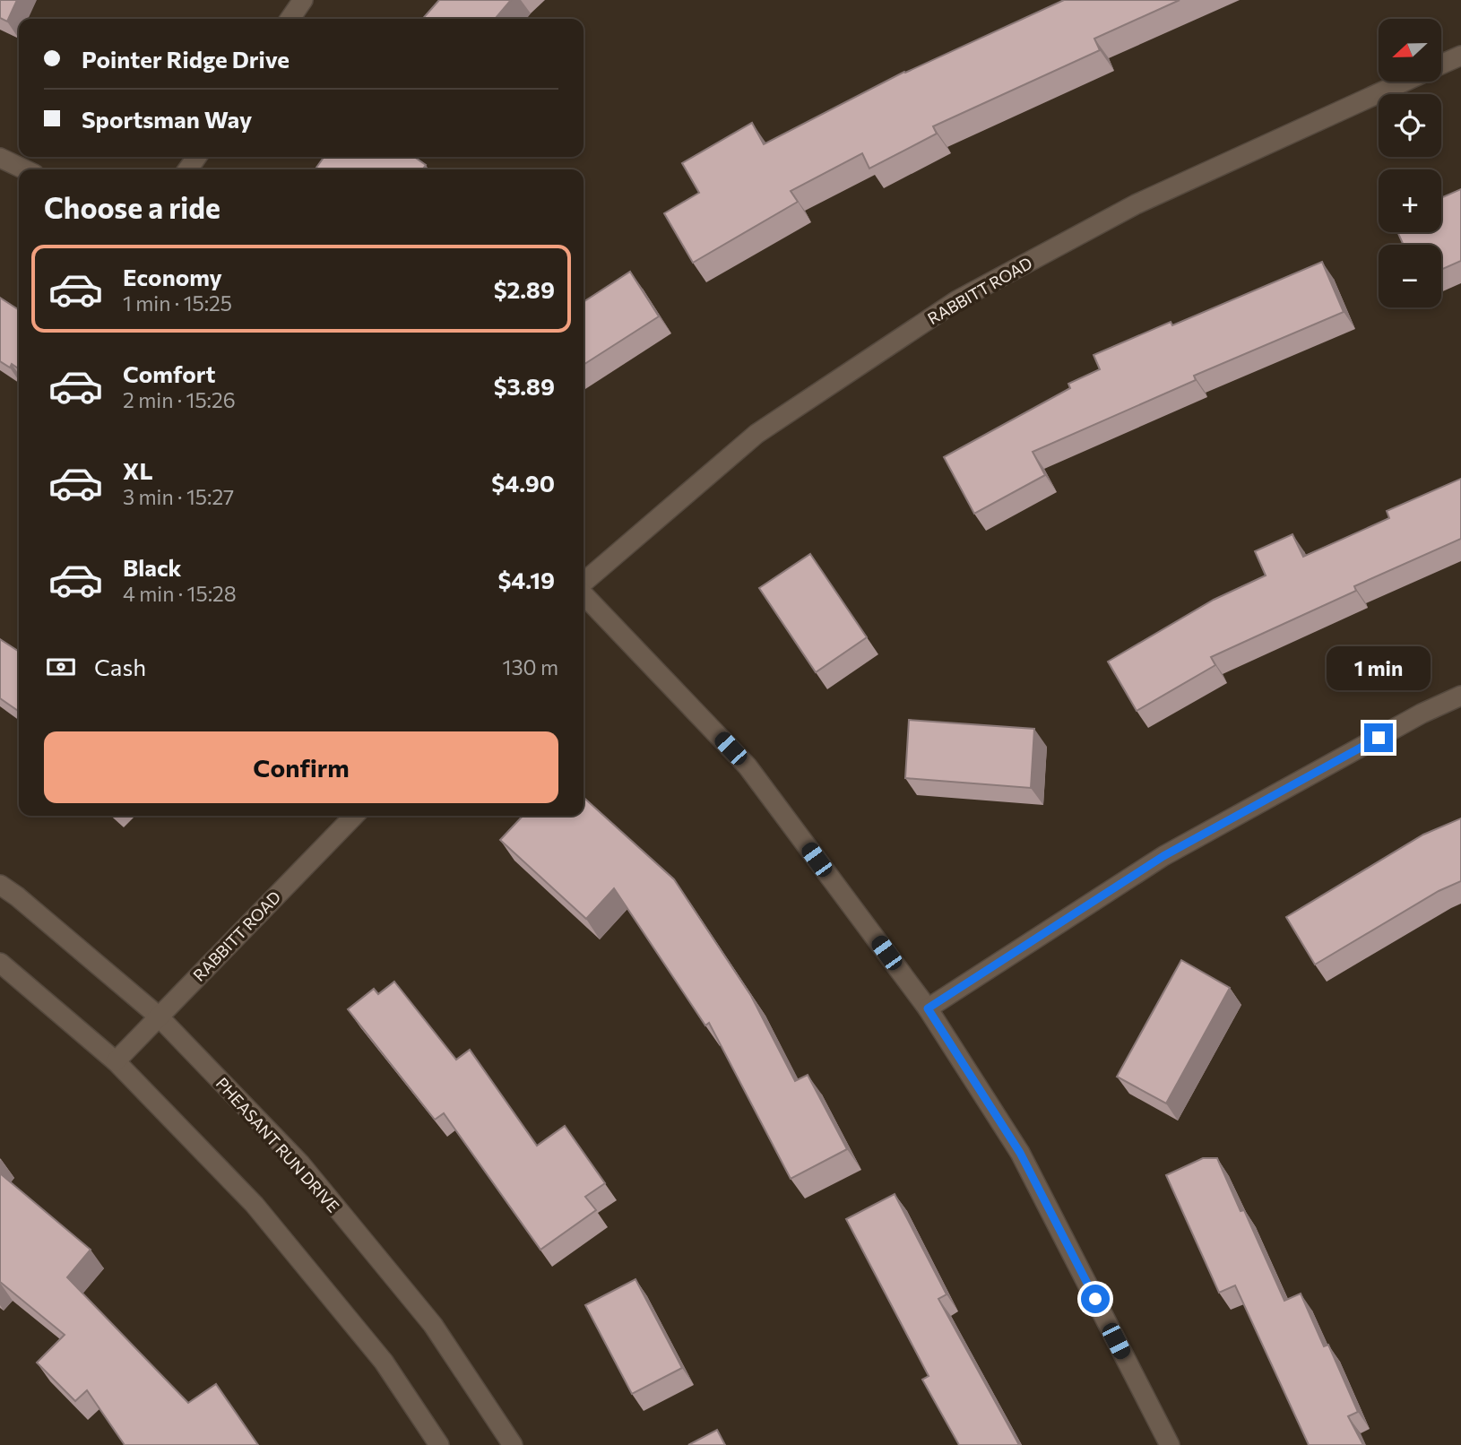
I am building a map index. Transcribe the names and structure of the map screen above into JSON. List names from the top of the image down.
{
  "streets": {
    "street": ["RABBITT ROAD", "PHEASANT RUN DRIVE"]
  },
  "crossings": [
    ["RABBITT ROAD", "PHEASANT RUN DRIVE"]
  ],
  "north": "left",
  "page": {
    "map_buttons": ["+", "−"],
    "banner": ["Pointer Ridge Drive", "Sportsman Way"],
    "heading": "Choose a ride",
    "list": [
      {
        "name": "Economy",
        "note": "1 min · 15:25",
        "value": "$2.89"
      },
      {
        "name": "Comfort",
        "note": "2 min · 15:26",
        "value": "$3.89"
      },
      {
        "name": "XL",
        "note": "3 min · 15:27",
        "value": "$4.90"
      },
      {
        "name": "Black",
        "note": "4 min · 15:28",
        "value": "$4.19"
      }
    ],
    "pay": ["Cash", "130 m"],
    "bubble": "1 min",
    "buttons": "Confirm"
  }
}
